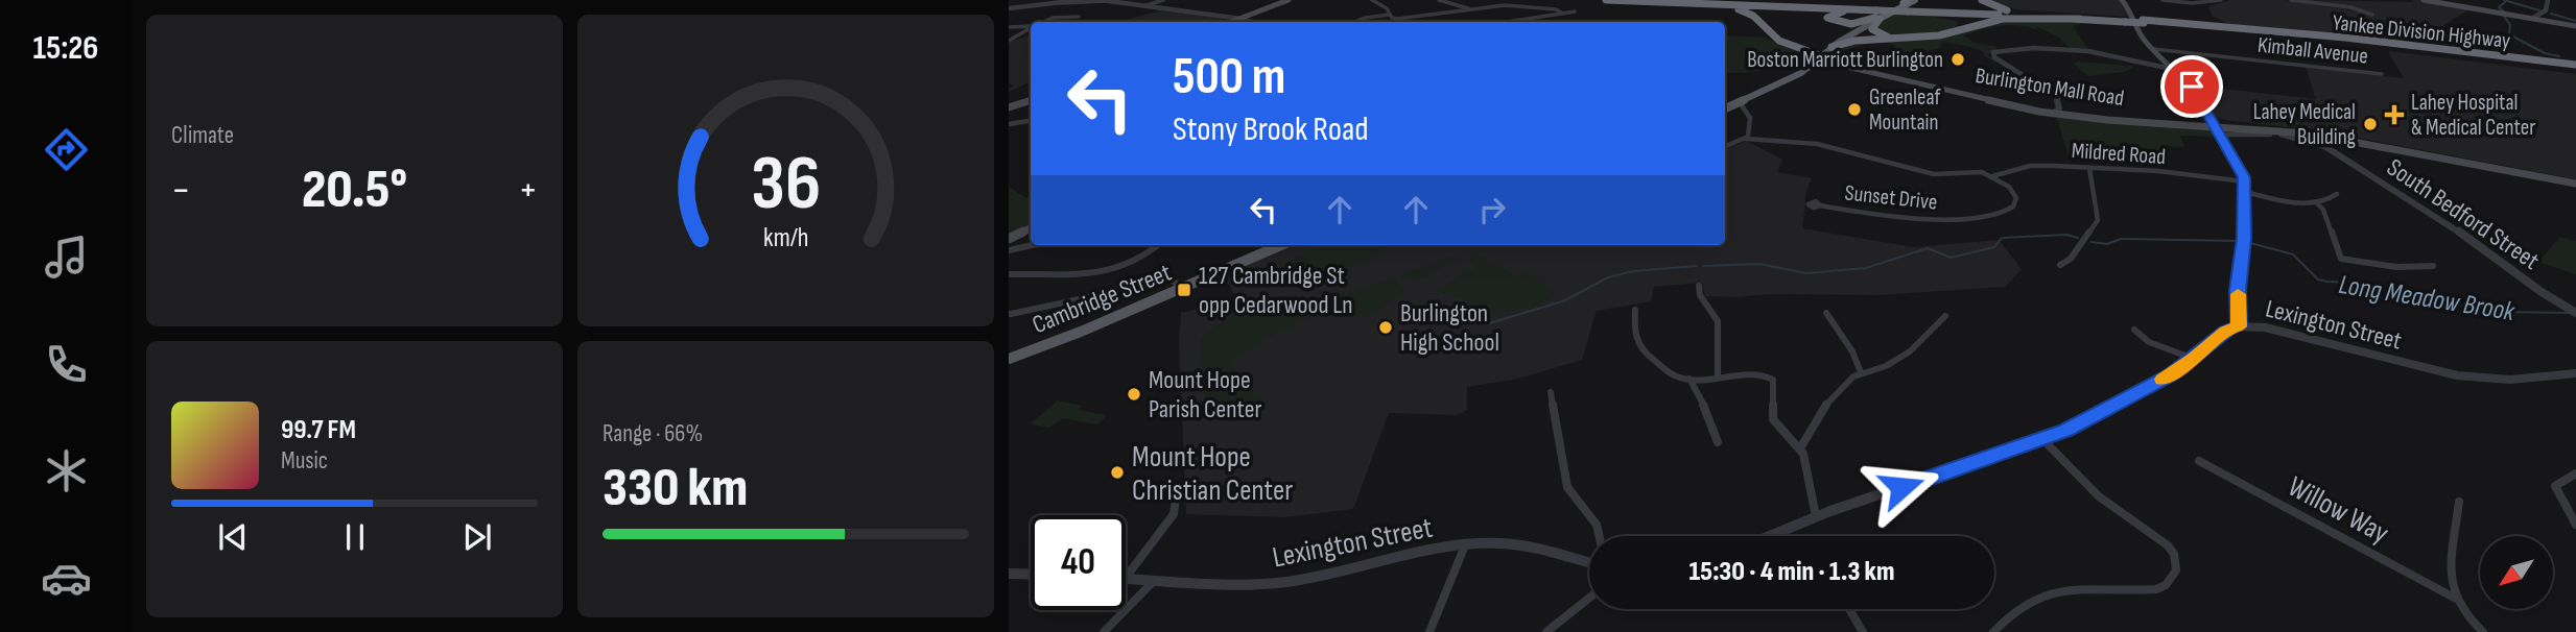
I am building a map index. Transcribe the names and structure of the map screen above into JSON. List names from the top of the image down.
{
  "streets": {
    "highway": ["Yankee Division Highway"],
    "main road": ["Burlington Mall Road", "Cambridge Street"],
    "street": [
      "Kimball Avenue",
      "Mildred Road",
      "Sunset Drive",
      "South Bedford Street",
      "Lexington Street",
      "Willow Way"
    ]
  },
  "crossings": [
    ["Burlington Mall Road", "South Bedford Street"],
    ["Mildred Road", "Sunset Drive"]
  ],
  "water": ["Long Meadow Brook"],
  "places": {
    "other": [
      "Boston Marriott Burlington",
      "Greenleaf Mountain",
      "Lahey Medical Building",
      "Burlington High School",
      "Mount Hope Parish Center",
      "Mount Hope Christian Center"
    ],
    "health": ["Lahey Hospital & Medical Center"],
    "transit": ["127 Cambridge St opp Cedarwood Ln"]
  },
  "north": "bottom left",
  "page": {
    "tabs": "15:26",
    "tile": [
      "Climate",
      ["Range · 66%", "330 km"]
    ],
    "turn": ["500 m", "Stony Brook Road"],
    "heat": ["−", "20.5°", "+"],
    "song": ["99.7 FM", "Music"],
    "limit": "40",
    "trip": "15:30 · 4 min · 1.3 km",
    "gauge": ["36", "km/h"]
  }
}
